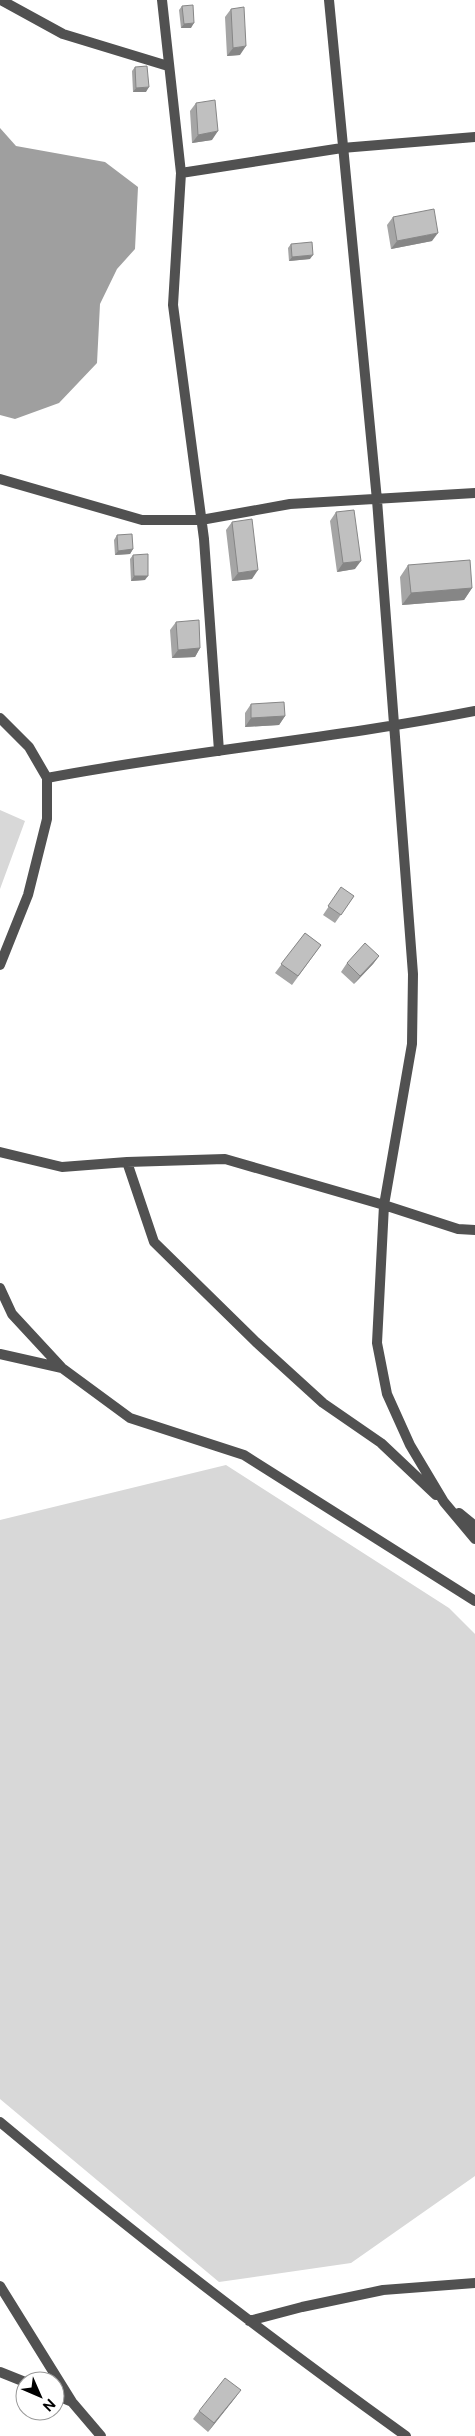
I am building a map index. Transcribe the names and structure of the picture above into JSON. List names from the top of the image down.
{
  "north": "bottom right"
}
